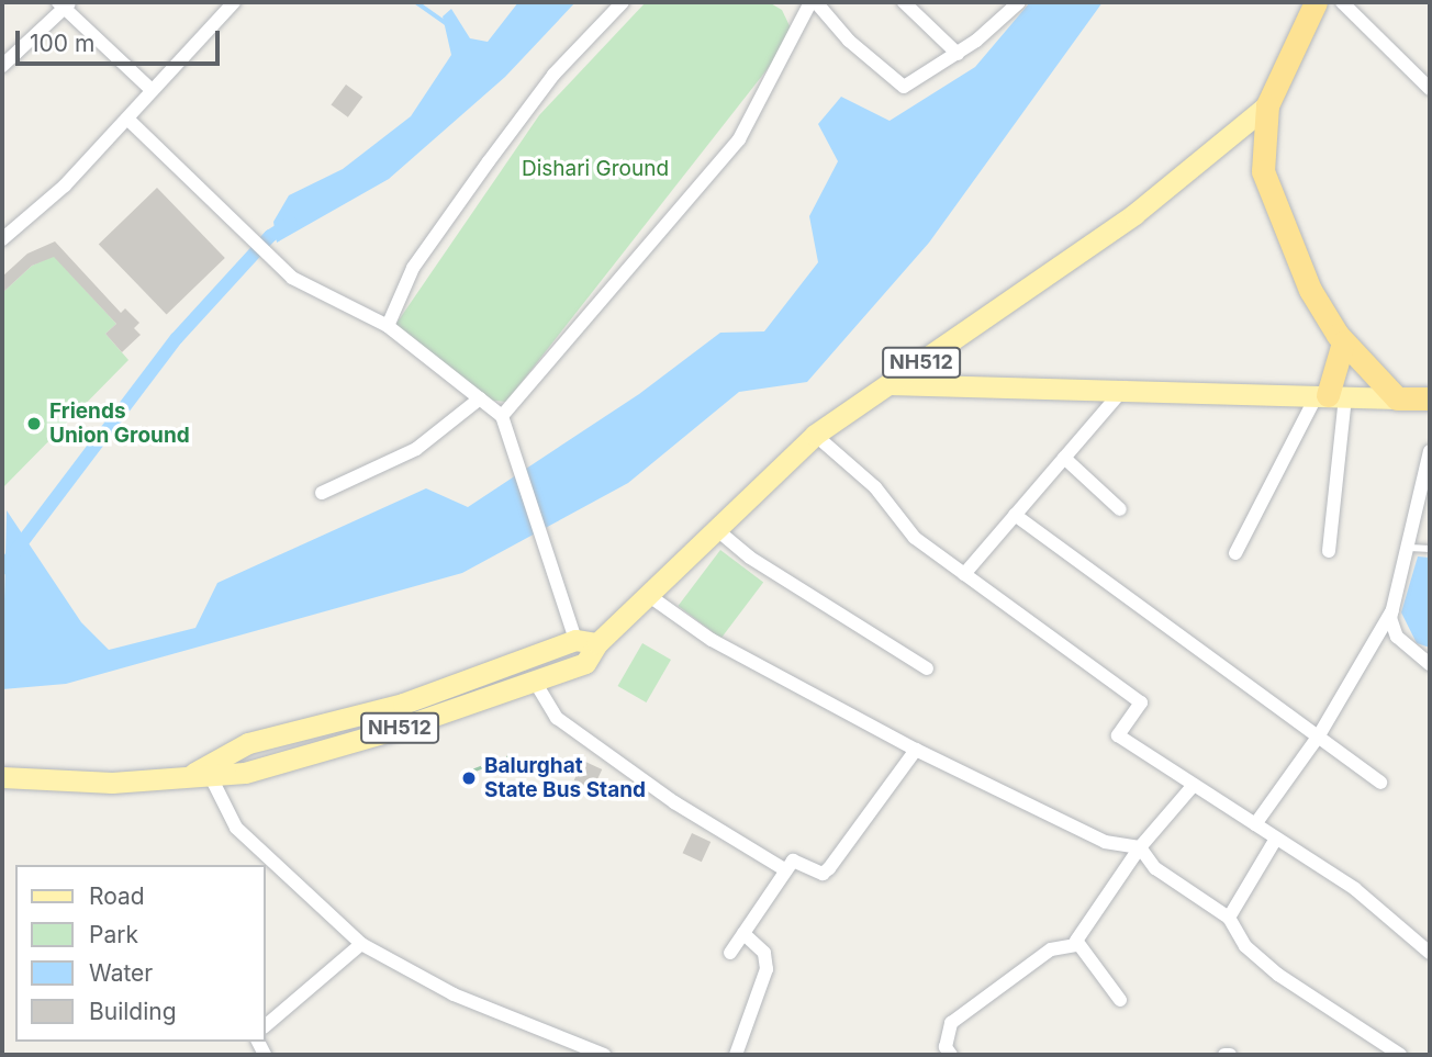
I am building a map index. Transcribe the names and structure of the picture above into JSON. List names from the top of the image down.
{
  "streets": {
    "highway": ["NH512"]
  },
  "parks": ["Dishari Ground"],
  "places": ["Friends Union Ground", "Balurghat State Bus Stand"],
  "legend": [
    "Road",
    "Park",
    "Water",
    "Building"
  ],
  "scale_bar": "100 m"
}
